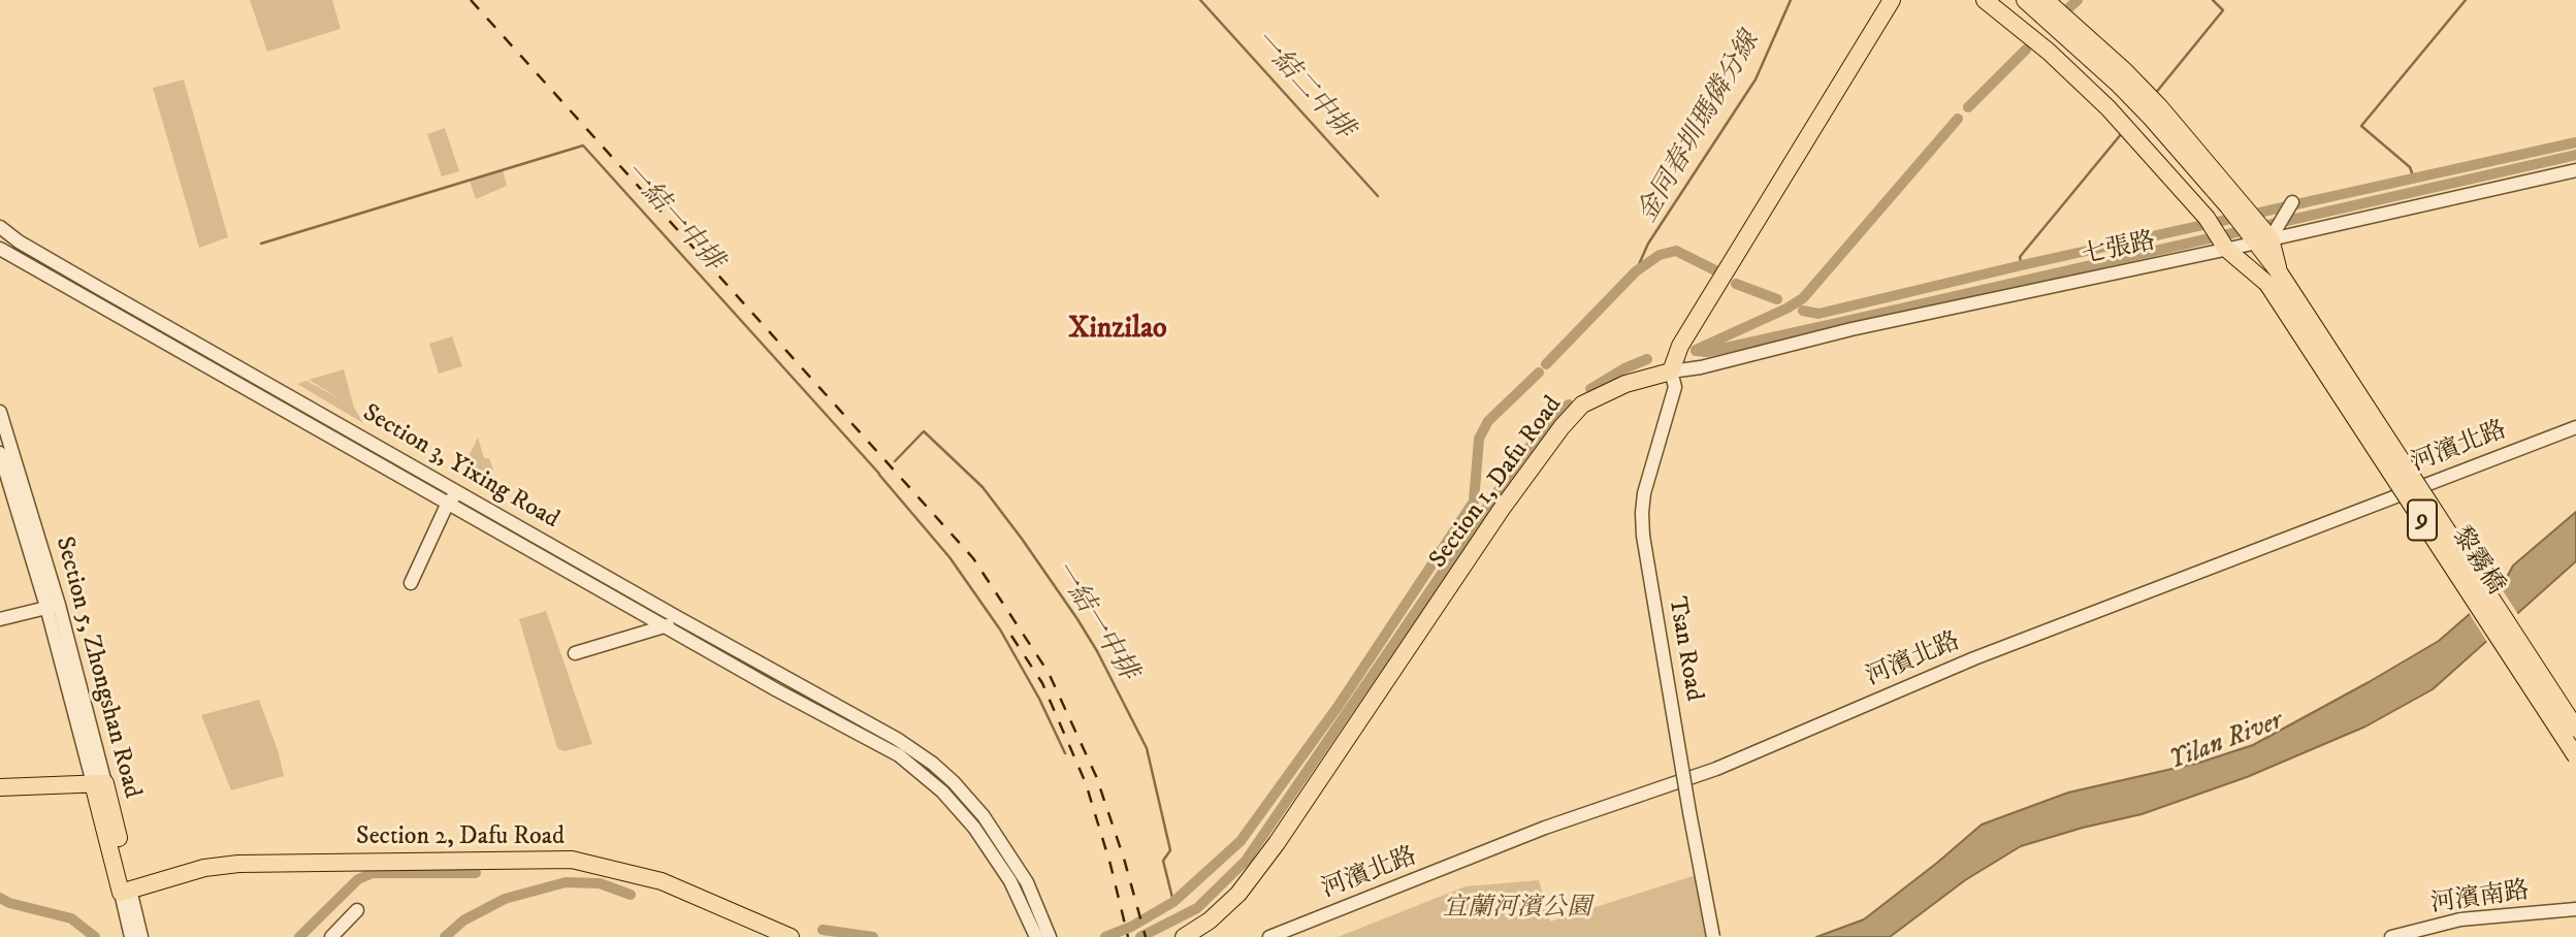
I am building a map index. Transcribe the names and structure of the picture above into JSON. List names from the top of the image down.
{
  "streets": {
    "main road": [
      "Section 1, Dafu Road",
      "9",
      "黎霧橋",
      "Section 5, Zhongshan Road",
      "Section 2, Dafu Road"
    ],
    "street": [
      "七張路",
      "河濱北路",
      "Section 3, Yixing Road",
      "Tsan Road",
      "河濱南路"
    ]
  },
  "crossings": [
    ["七張路", "Section 1, Dafu Road"],
    ["七張路", "9"],
    ["七張路", "Tsan Road"],
    ["Section 1, Dafu Road", "Tsan Road"],
    ["9", "黎霧橋"],
    ["Section 5, Zhongshan Road", "Section 2, Dafu Road"]
  ],
  "districts": ["Xinzilao"],
  "water": [
    "一結二中排",
    "金同春圳瑪僯分線",
    "一結一中排",
    "Yilan River"
  ],
  "parks": ["宜蘭河濱公園"]
}
